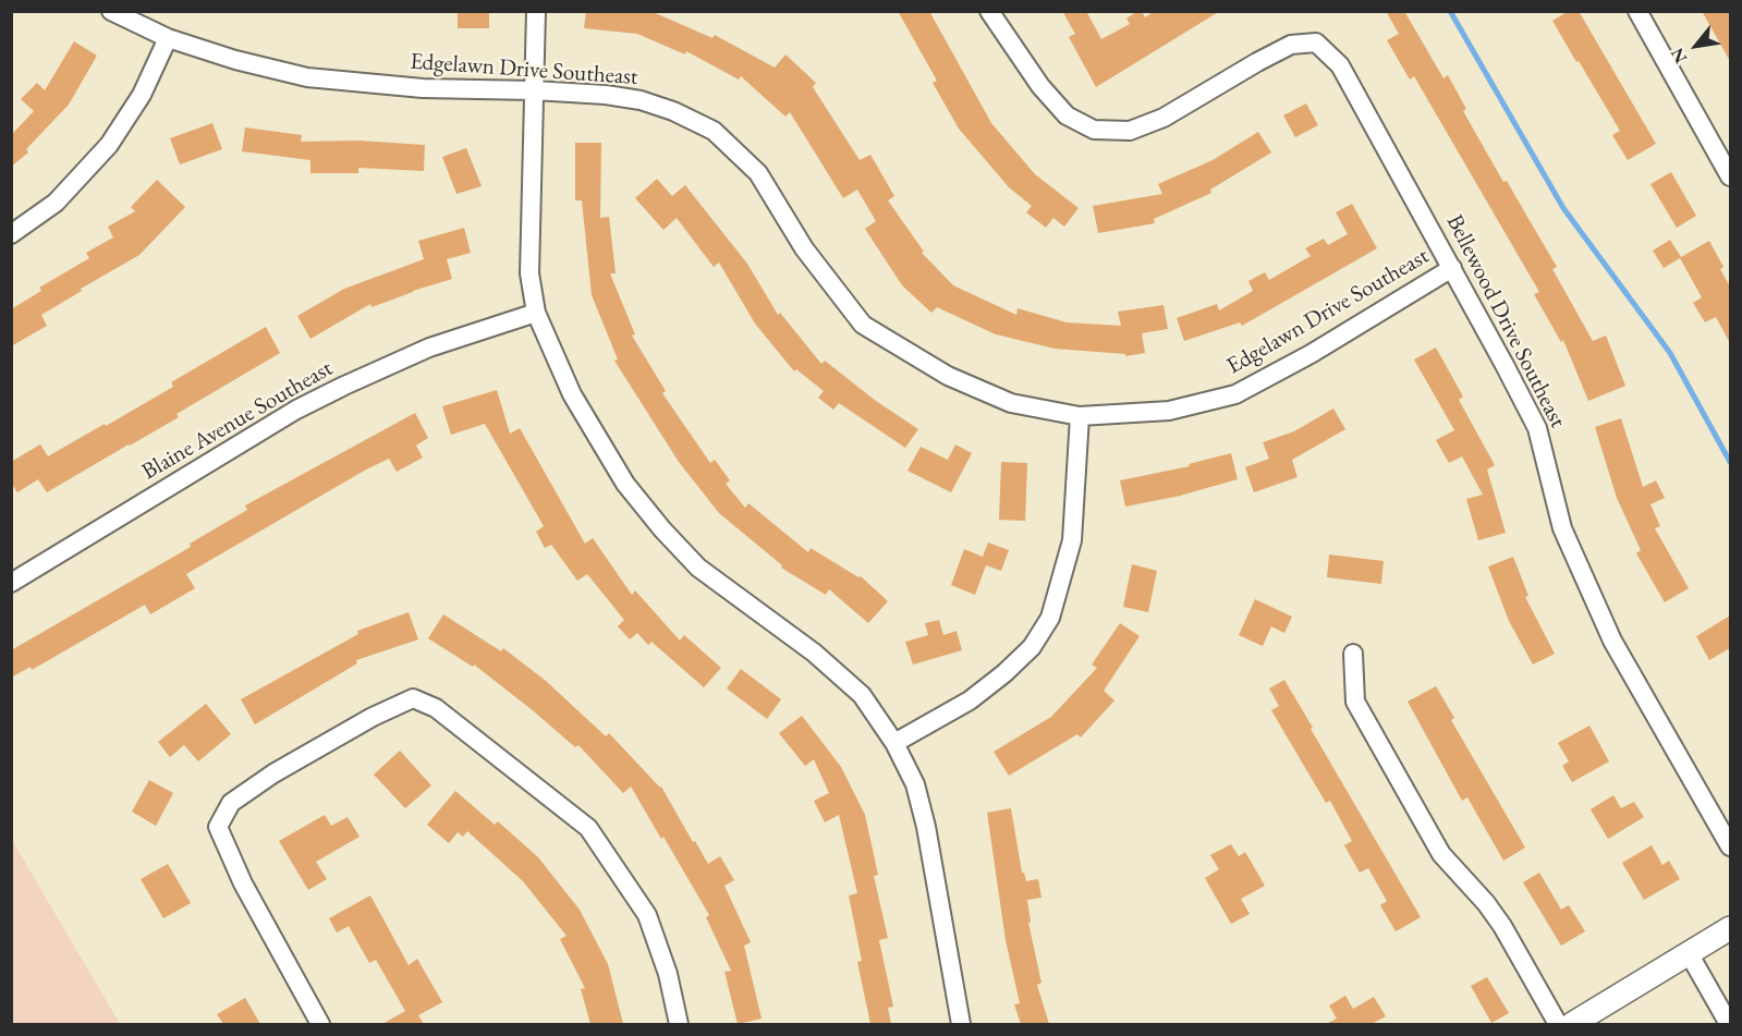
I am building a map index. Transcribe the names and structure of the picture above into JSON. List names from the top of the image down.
{
  "streets": {
    "street": ["Edgelawn Drive Southeast", "Bellewood Drive Southeast", "Blaine Avenue Southeast"]
  },
  "crossings": [
    ["Edgelawn Drive Southeast", "Bellewood Drive Southeast"]
  ],
  "north": "bottom left"
}
